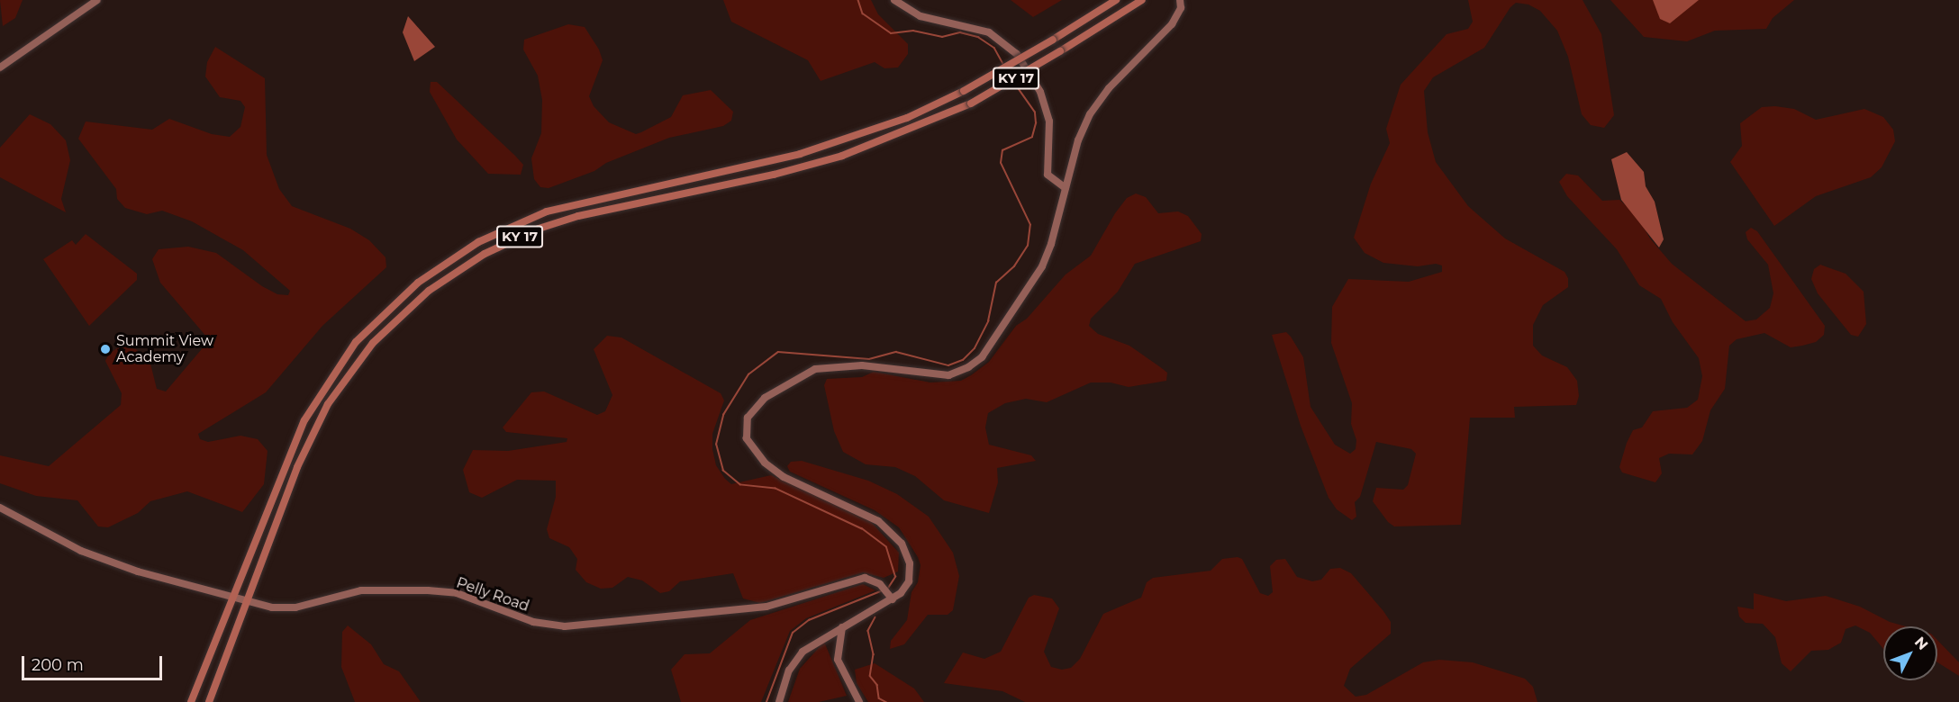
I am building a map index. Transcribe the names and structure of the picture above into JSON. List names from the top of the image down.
{
  "streets": {
    "main road": ["KY 17", "Pelly Road"]
  },
  "crossings": [
    ["KY 17", "Pelly Road"]
  ],
  "places": ["Summit View Academy"],
  "scale_bar": "200 m",
  "north": "top right"
}
